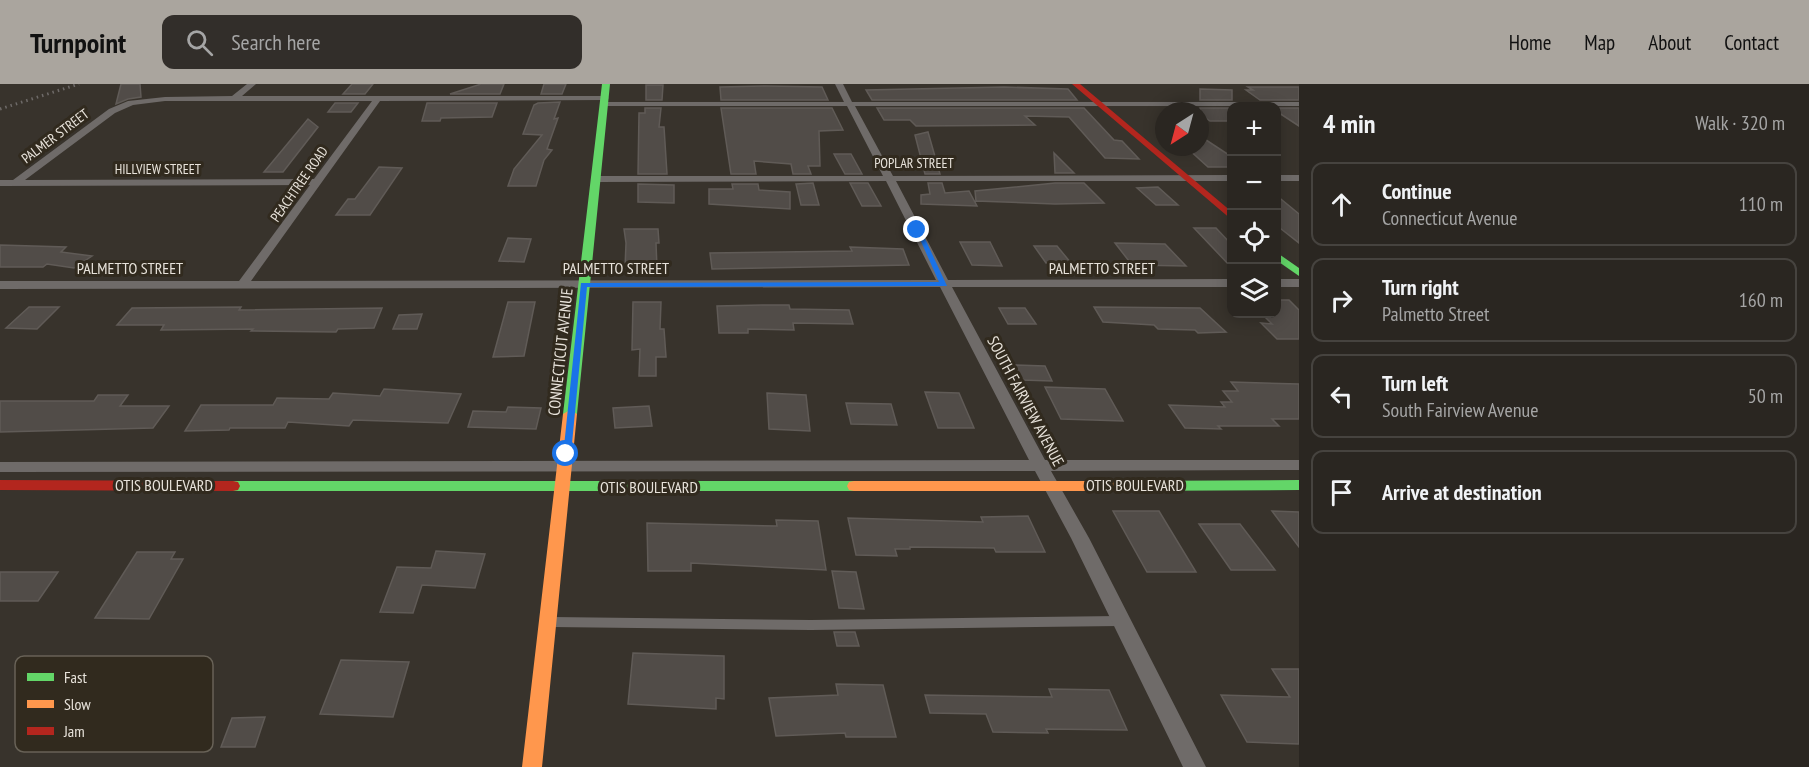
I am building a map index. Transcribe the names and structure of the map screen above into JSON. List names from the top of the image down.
{
  "streets": {
    "street": [
      "PALMER STREET",
      "POPLAR STREET",
      "HILLVIEW STREET",
      "PEACHTREE ROAD",
      "PALMETTO STREET",
      "CONNECTICUT AVENUE",
      "SOUTH FAIRVIEW AVENUE",
      "OTIS BOULEVARD"
    ]
  },
  "crossings": [
    ["PALMER STREET", "HILLVIEW STREET"],
    ["PALMER STREET", "PEACHTREE ROAD"],
    ["PALMER STREET", "CONNECTICUT AVENUE"],
    ["PALMER STREET", "SOUTH FAIRVIEW AVENUE"],
    ["POPLAR STREET", "CONNECTICUT AVENUE"],
    ["POPLAR STREET", "SOUTH FAIRVIEW AVENUE"],
    ["HILLVIEW STREET", "PEACHTREE ROAD"],
    ["PEACHTREE ROAD", "PALMETTO STREET"],
    ["PALMETTO STREET", "CONNECTICUT AVENUE"],
    ["PALMETTO STREET", "SOUTH FAIRVIEW AVENUE"],
    ["CONNECTICUT AVENUE", "OTIS BOULEVARD"],
    ["SOUTH FAIRVIEW AVENUE", "OTIS BOULEVARD"]
  ],
  "legend": ["Fast", "Slow", "Jam"],
  "north": "bottom left",
  "page": {
    "header": "Turnpoint",
    "search": "Search here",
    "nav": [
      "Home",
      "Map",
      "About",
      "Contact"
    ],
    "heading": ["4 min", "Walk · 320 m"],
    "map_buttons": ["+", "−"],
    "list": [
      ["Continue", "Connecticut Avenue", "110 m"],
      ["Turn right", "Palmetto Street", "160 m"],
      ["Turn left", "South Fairview Avenue", "50 m"],
      "Arrive at destination"
    ]
  }
}
